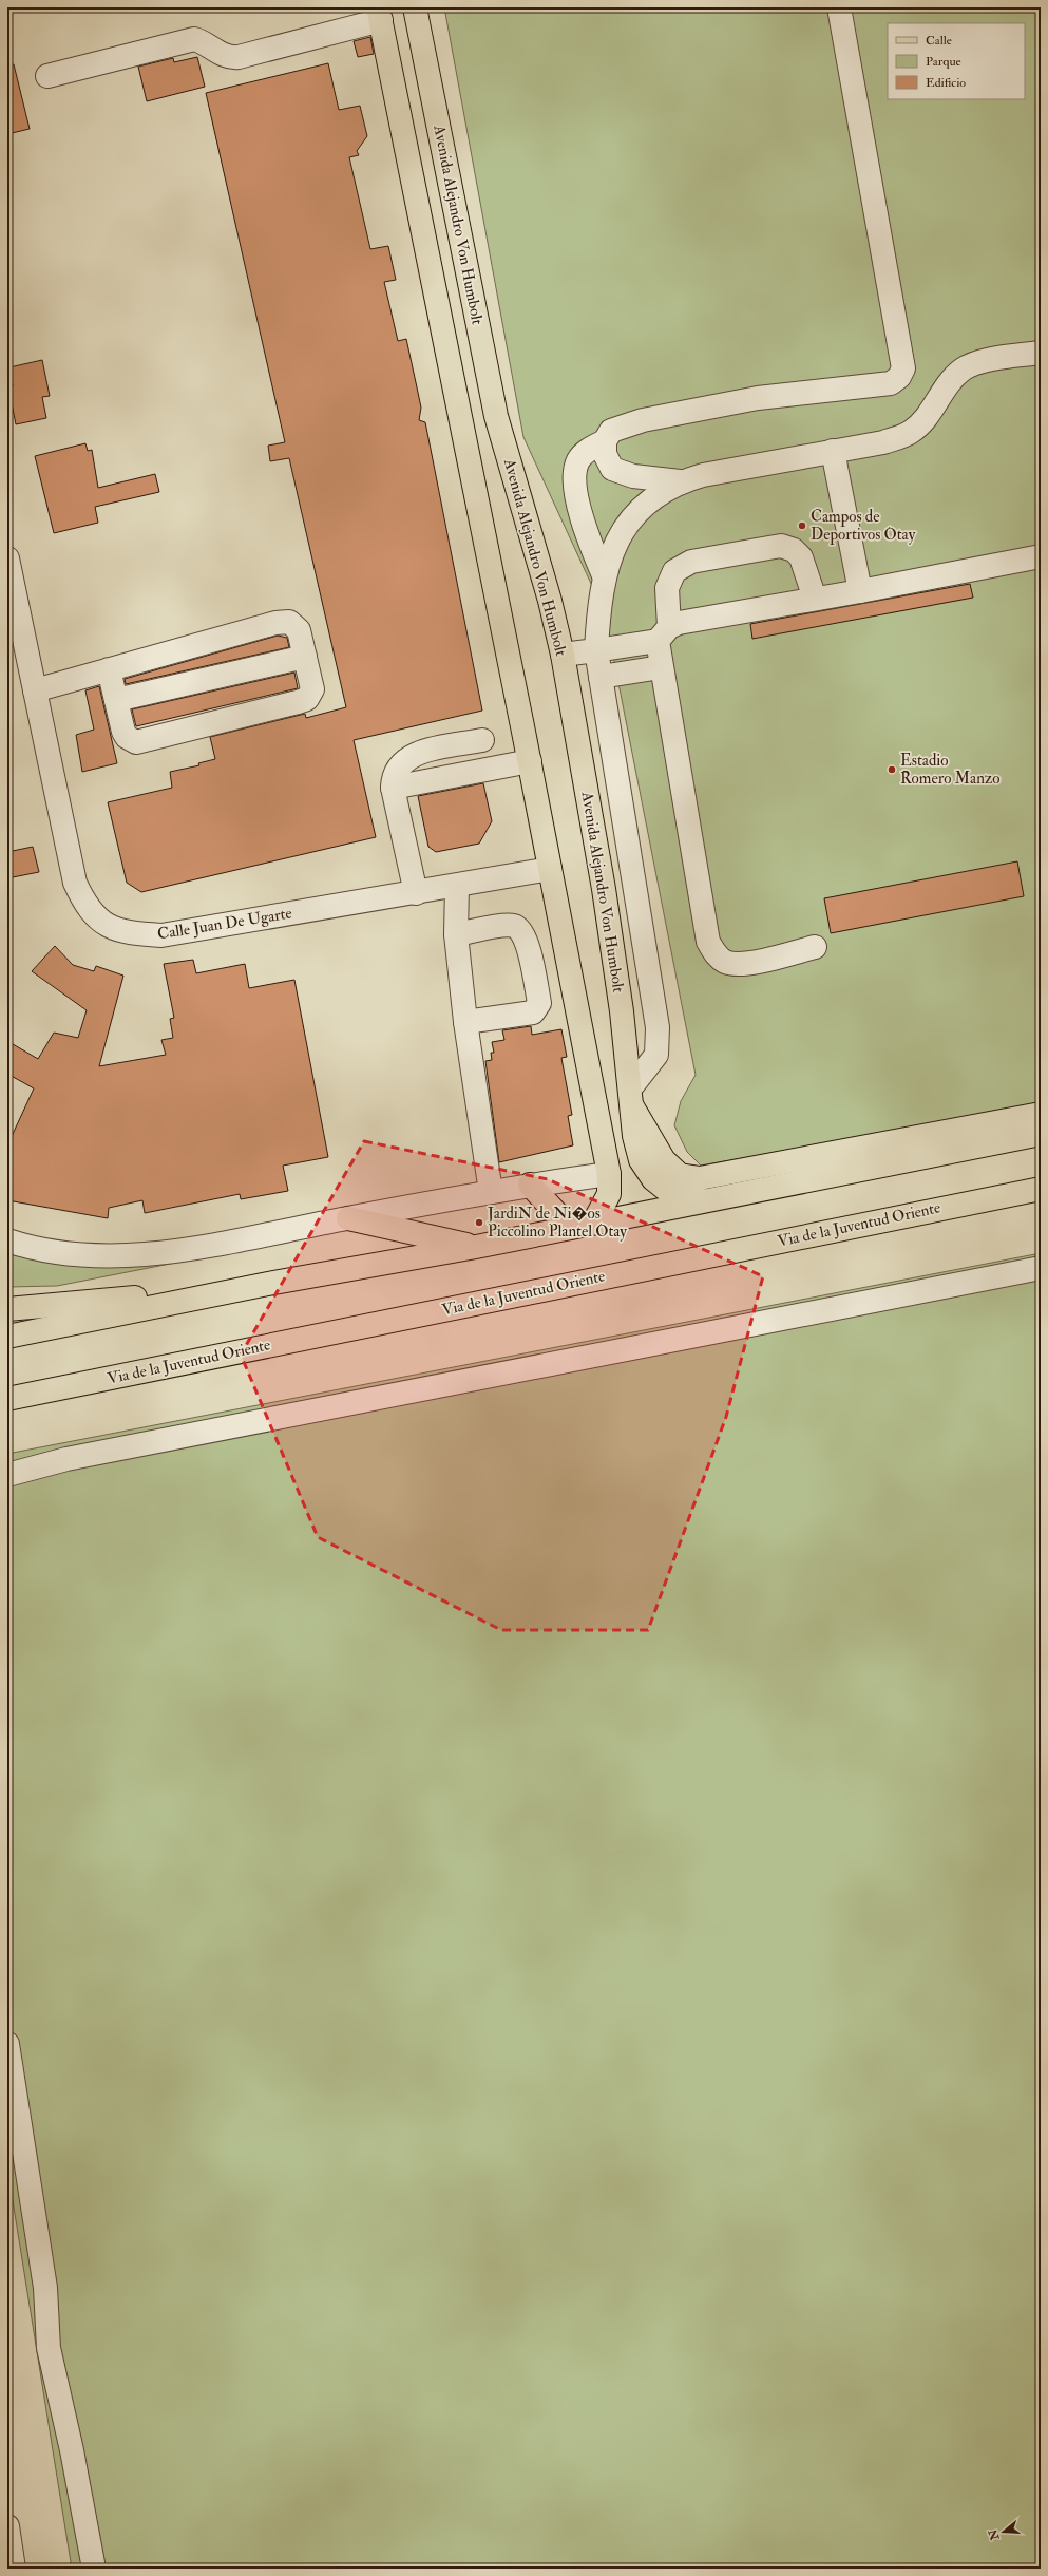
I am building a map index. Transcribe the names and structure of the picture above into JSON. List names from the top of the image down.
{
  "streets": {
    "main road": ["Avenida Alejandro Von Humbolt", "Via de la Juventud Oriente"],
    "street": ["Calle Juan De Ugarte"]
  },
  "places": ["Campos de Deportivos Otay", "Estadio Romero Manzo", "JardiN de Ni�os Piccolino Plantel Otay"],
  "legend": ["Calle", "Parque", "Edificio"],
  "north": "left"
}
